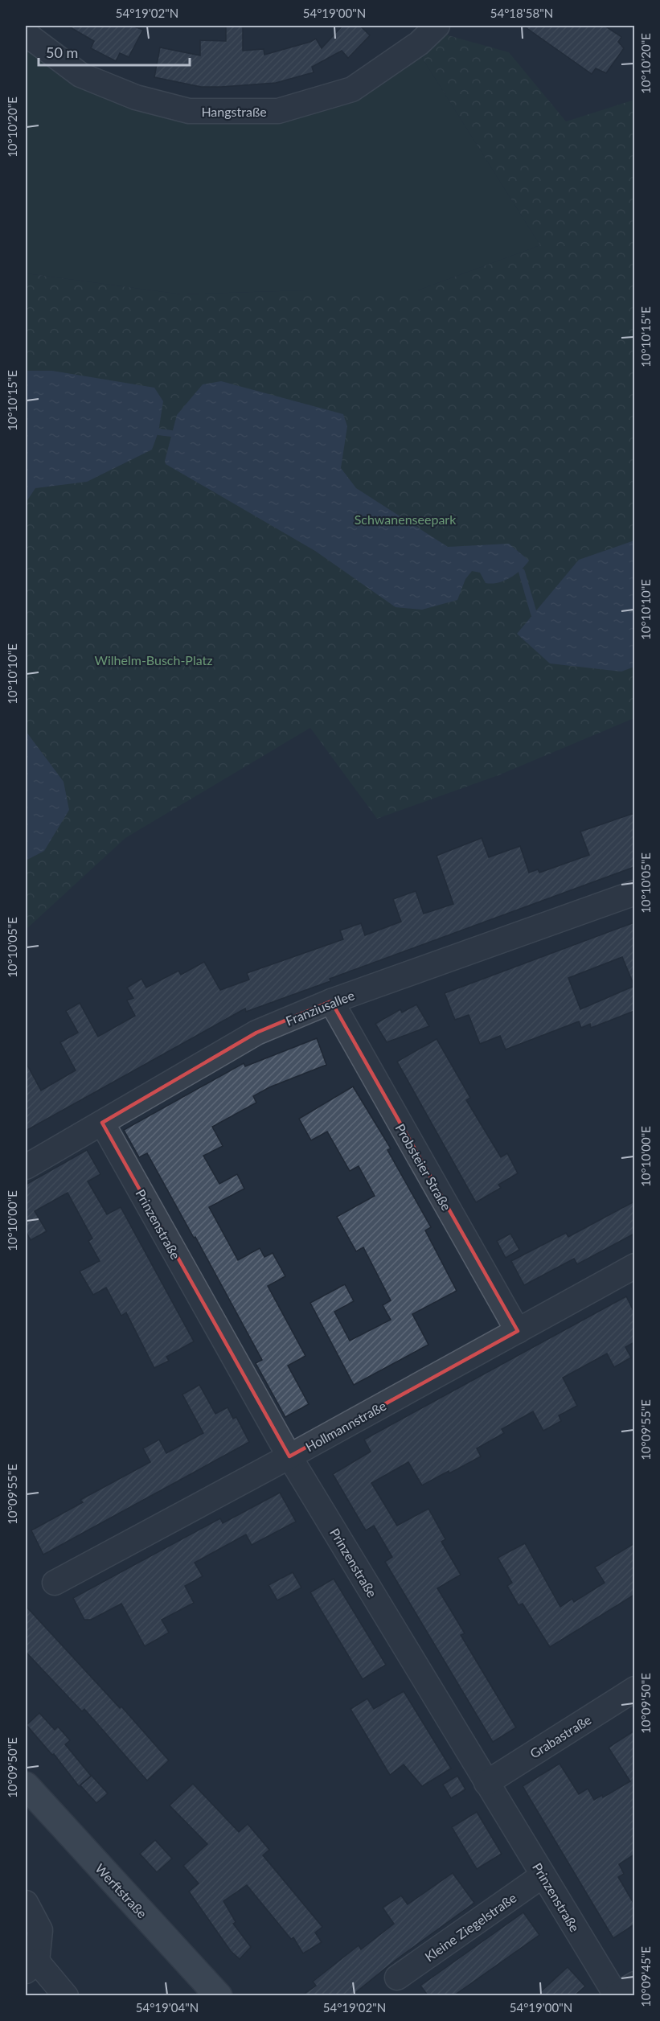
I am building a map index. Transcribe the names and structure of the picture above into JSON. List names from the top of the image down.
{
  "streets": {
    "main road": ["Werftstraße"],
    "street": [
      "Hangstraße",
      "Franziusallee",
      "Probsteier Straße",
      "Prinzenstraße",
      "Hollmannstraße",
      "Grabastraße",
      "Kleine Ziegelstraße"
    ]
  },
  "crossings": [
    ["Franziusallee", "Probsteier Straße"],
    ["Franziusallee", "Prinzenstraße"],
    ["Probsteier Straße", "Hollmannstraße"],
    ["Prinzenstraße", "Hollmannstraße"],
    ["Prinzenstraße", "Grabastraße"],
    ["Prinzenstraße", "Kleine Ziegelstraße"]
  ],
  "parks": ["Schwanenseepark", "Wilhelm-Busch-Platz"],
  "scale_bar": "50 m",
  "coordinates": [
    "54°19'02\"N",
    "54°19'00\"N",
    "54°18'58\"N",
    "10°10'20\"E",
    "10°10'15\"E",
    "10°10'10\"E",
    "10°10'05\"E",
    "10°10'00\"E",
    "10°09'55\"E",
    "10°09'50\"E",
    "10°09'45\"E",
    "54°19'04\"N"
  ]
}
